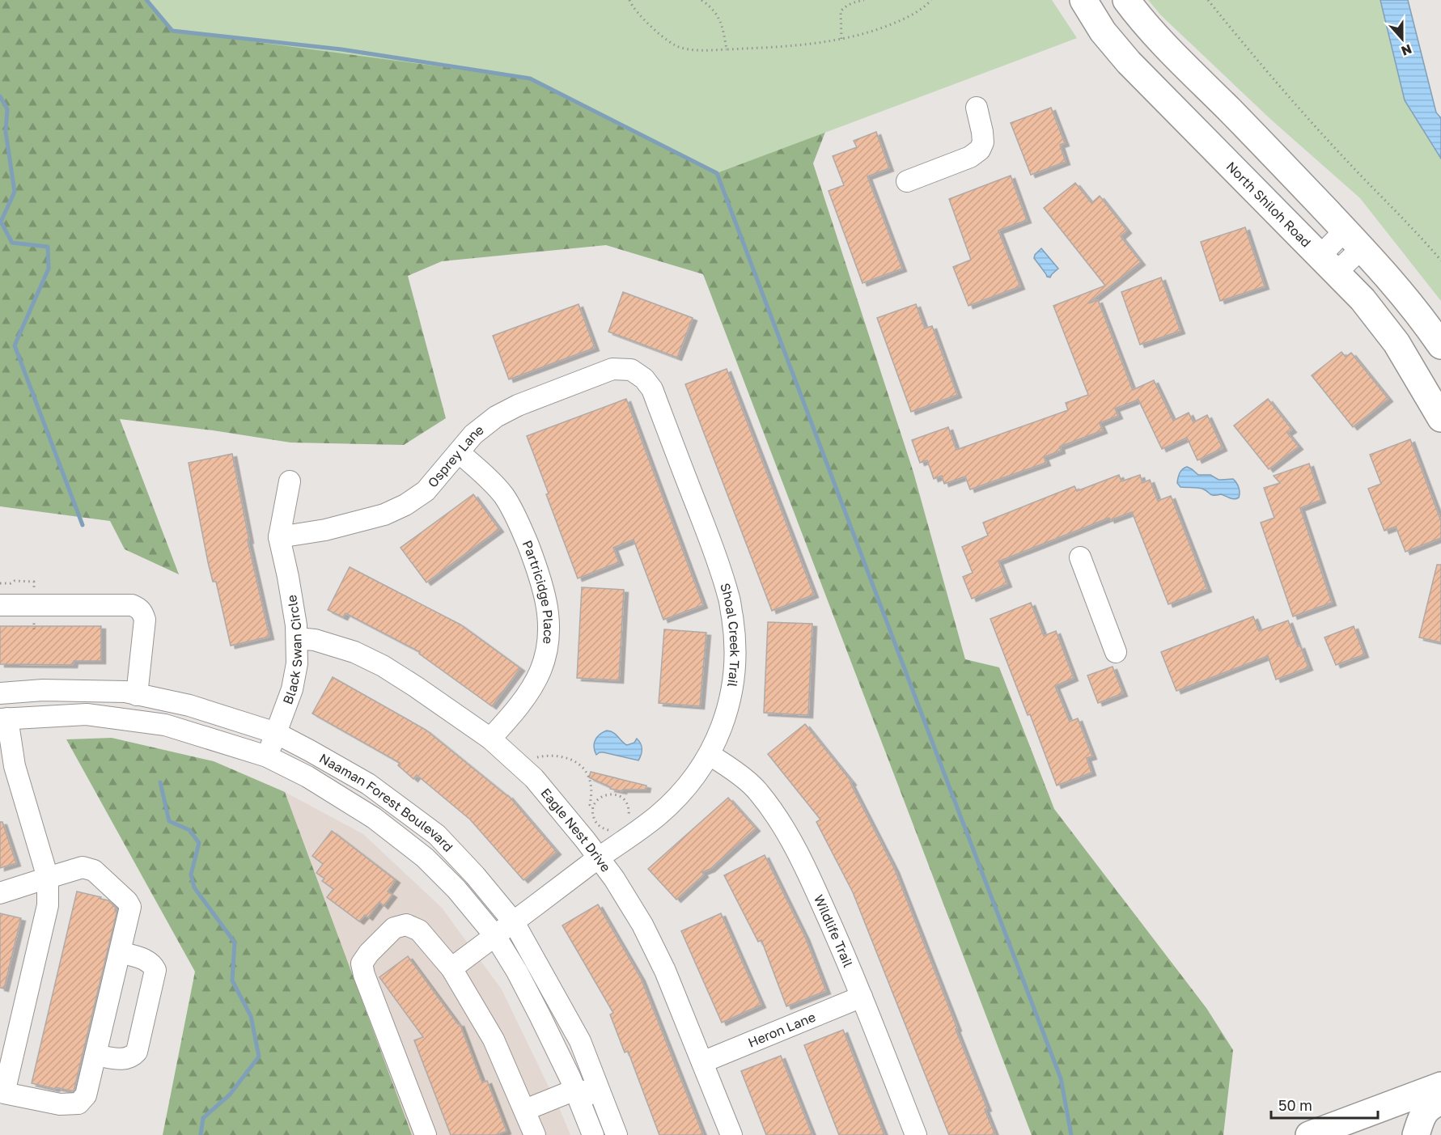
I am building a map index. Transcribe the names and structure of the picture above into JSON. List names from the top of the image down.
{
  "streets": {
    "main road": ["North Shiloh Road"],
    "street": [
      "Osprey Lane",
      "Partricidge Place",
      "Shoal Creek Trail",
      "Black Swan Circle",
      "Naaman Forest Boulevard",
      "Eagle Nest Drive",
      "Wildlife Trail",
      "Heron Lane"
    ]
  },
  "crossings": [
    ["Osprey Lane", "Partricidge Place"],
    ["Osprey Lane", "Shoal Creek Trail"],
    ["Osprey Lane", "Black Swan Circle"],
    ["Partricidge Place", "Eagle Nest Drive"],
    ["Shoal Creek Trail", "Naaman Forest Boulevard"],
    ["Shoal Creek Trail", "Eagle Nest Drive"],
    ["Shoal Creek Trail", "Wildlife Trail"],
    ["Black Swan Circle", "Naaman Forest Boulevard"],
    ["Black Swan Circle", "Eagle Nest Drive"],
    ["Eagle Nest Drive", "Heron Lane"],
    ["Wildlife Trail", "Heron Lane"]
  ],
  "scale_bar": "50 m",
  "north": "bottom"
}
